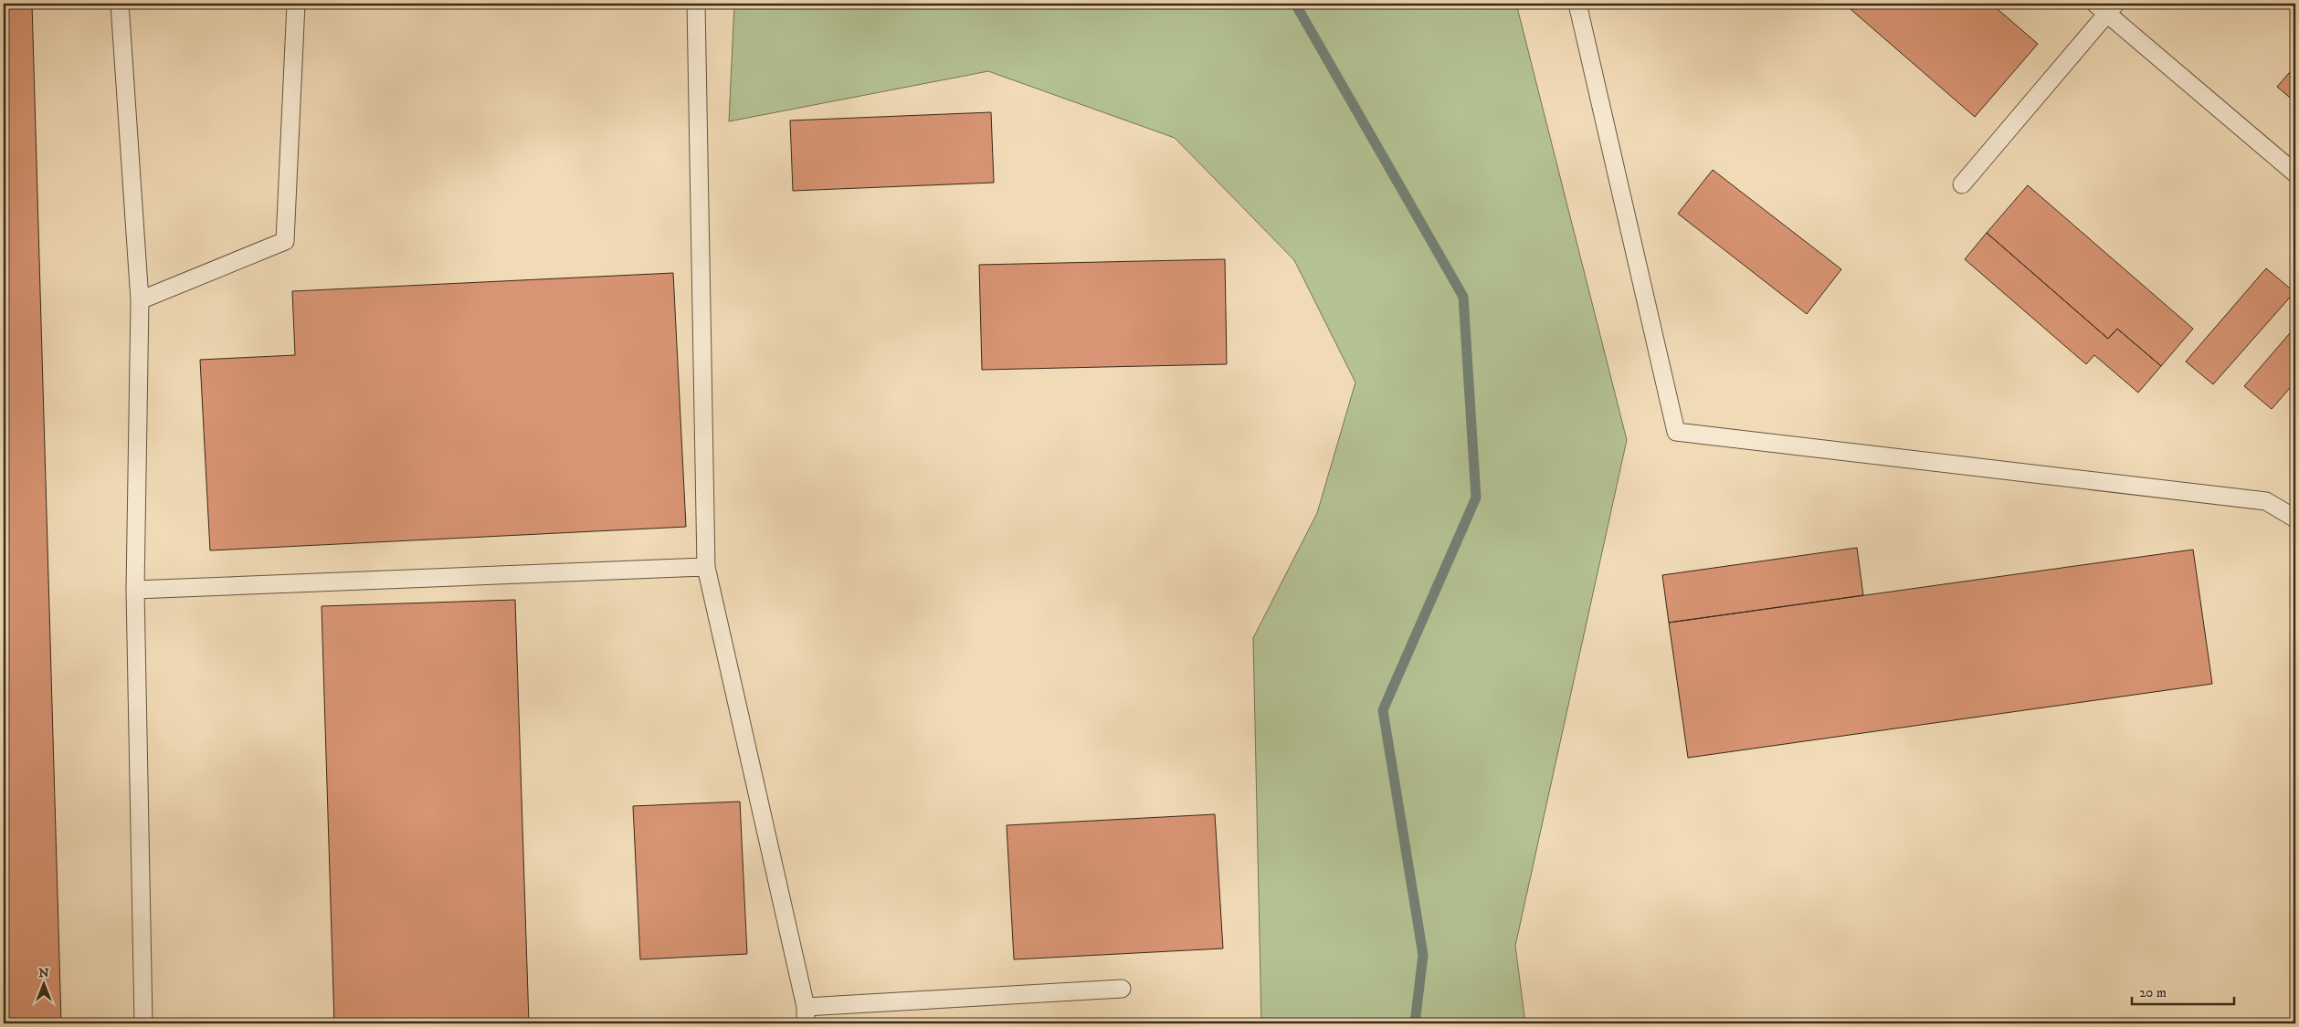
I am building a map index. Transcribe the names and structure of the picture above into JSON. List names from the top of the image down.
{
  "scale_bar": "20 m",
  "north": "top"
}
